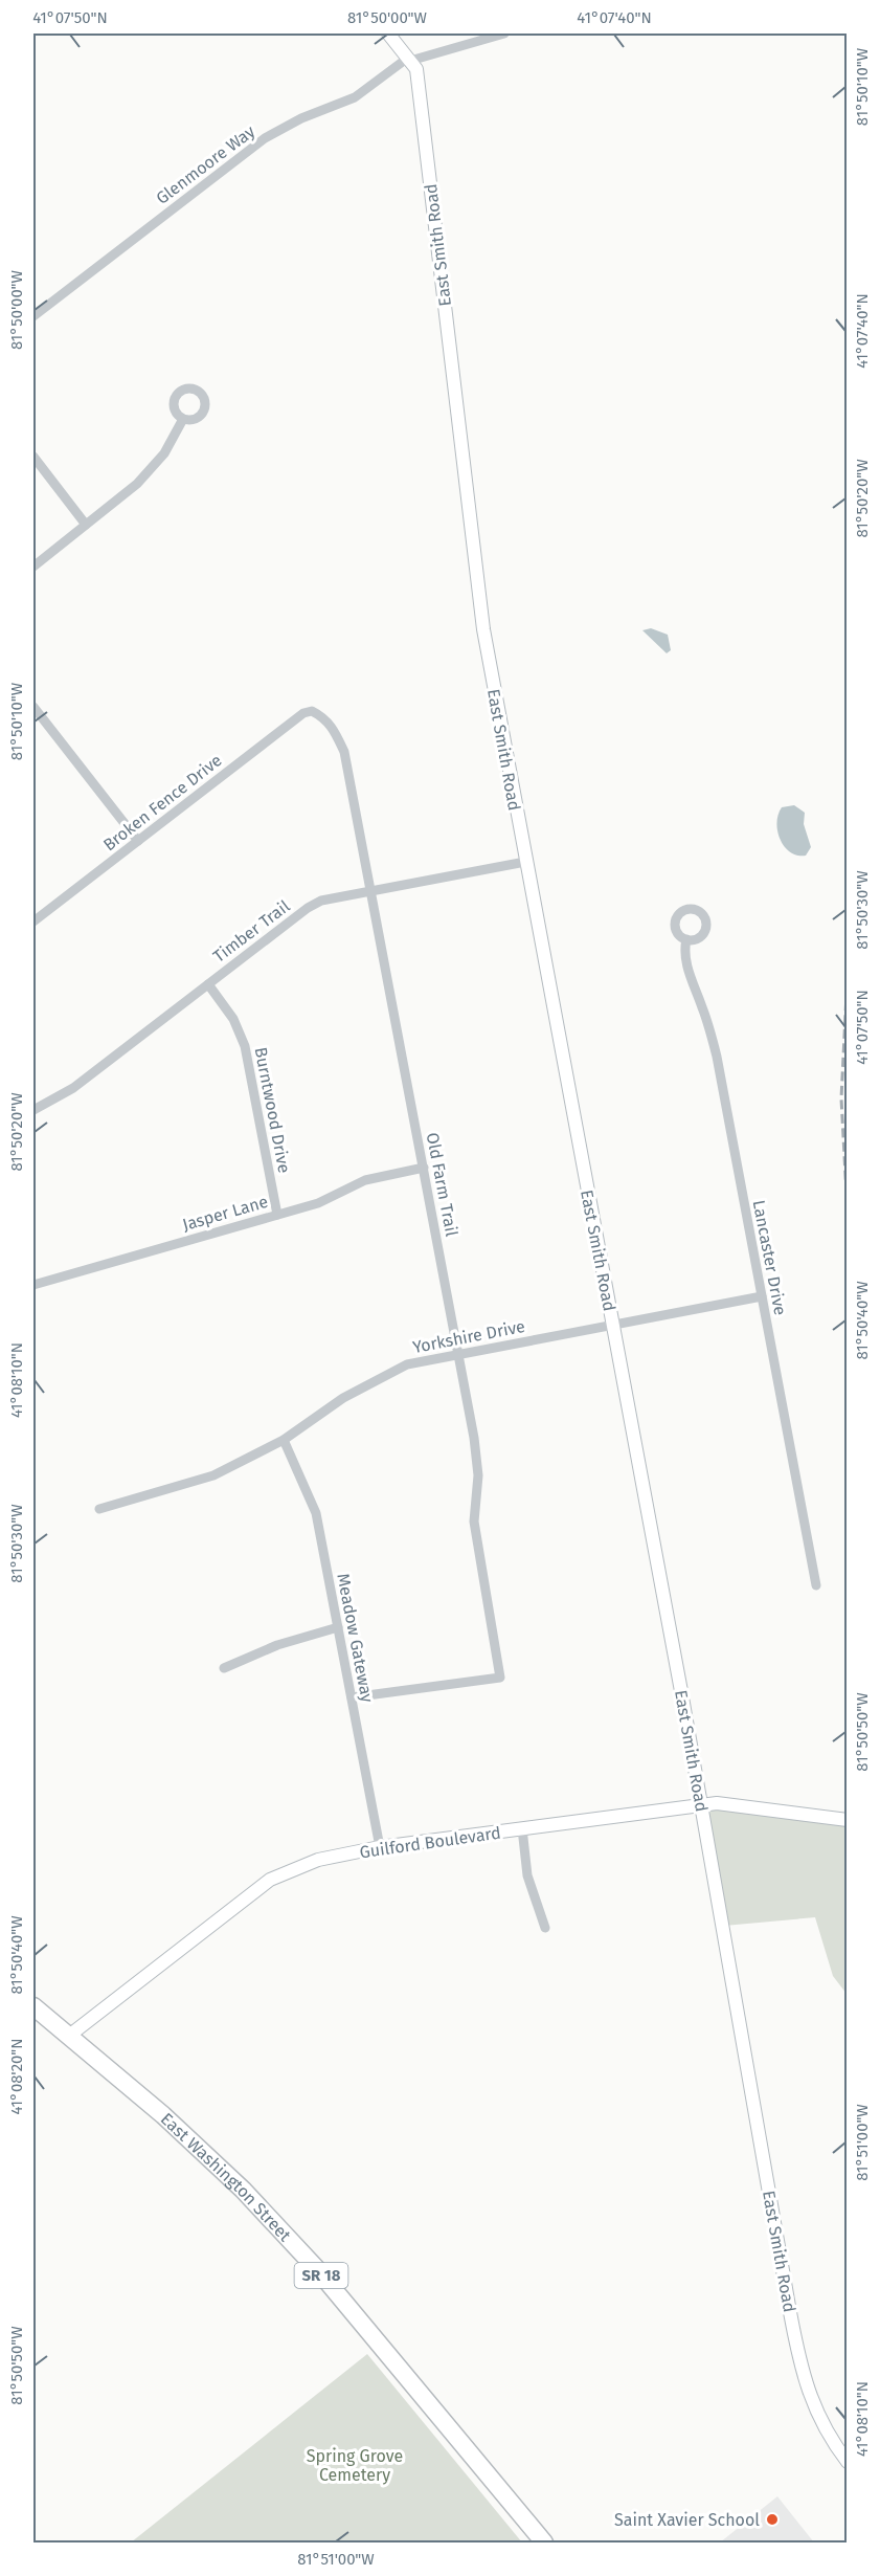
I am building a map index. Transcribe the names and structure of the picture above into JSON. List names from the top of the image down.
{
  "streets": {
    "highway": ["East Washington Street", "SR 18"],
    "street": [
      "Glenmoore Way",
      "East Smith Road",
      "Broken Fence Drive",
      "Timber Trail",
      "Burntwood Drive",
      "Old Farm Trail",
      "Jasper Lane",
      "Lancaster Drive",
      "Yorkshire Drive",
      "Meadow Gateway",
      "Guilford Boulevard"
    ]
  },
  "crossings": [
    ["Glenmoore Way", "East Smith Road"],
    ["East Smith Road", "Timber Trail"],
    ["East Smith Road", "Yorkshire Drive"],
    ["East Smith Road", "Guilford Boulevard"],
    ["Broken Fence Drive", "Old Farm Trail"],
    ["Timber Trail", "Burntwood Drive"],
    ["Timber Trail", "Old Farm Trail"],
    ["Burntwood Drive", "Jasper Lane"],
    ["Old Farm Trail", "Jasper Lane"],
    ["Old Farm Trail", "Yorkshire Drive"],
    ["Old Farm Trail", "Meadow Gateway"],
    ["Lancaster Drive", "Yorkshire Drive"],
    ["Yorkshire Drive", "Meadow Gateway"],
    ["Meadow Gateway", "Guilford Boulevard"],
    ["Guilford Boulevard", "East Washington Street"]
  ],
  "parks": ["Spring Grove Cemetery"],
  "places": ["Saint Xavier School"],
  "coordinates": [
    "41°07'50\"N",
    "81°50'00\"W",
    "41°07'40\"N",
    "81°50'10\"W",
    "81°50'20\"W",
    "81°50'30\"W",
    "81°50'40\"W",
    "41°08'10\"N",
    "81°50'50\"W",
    "41°08'20\"N",
    "81°51'00\"W"
  ]
}
